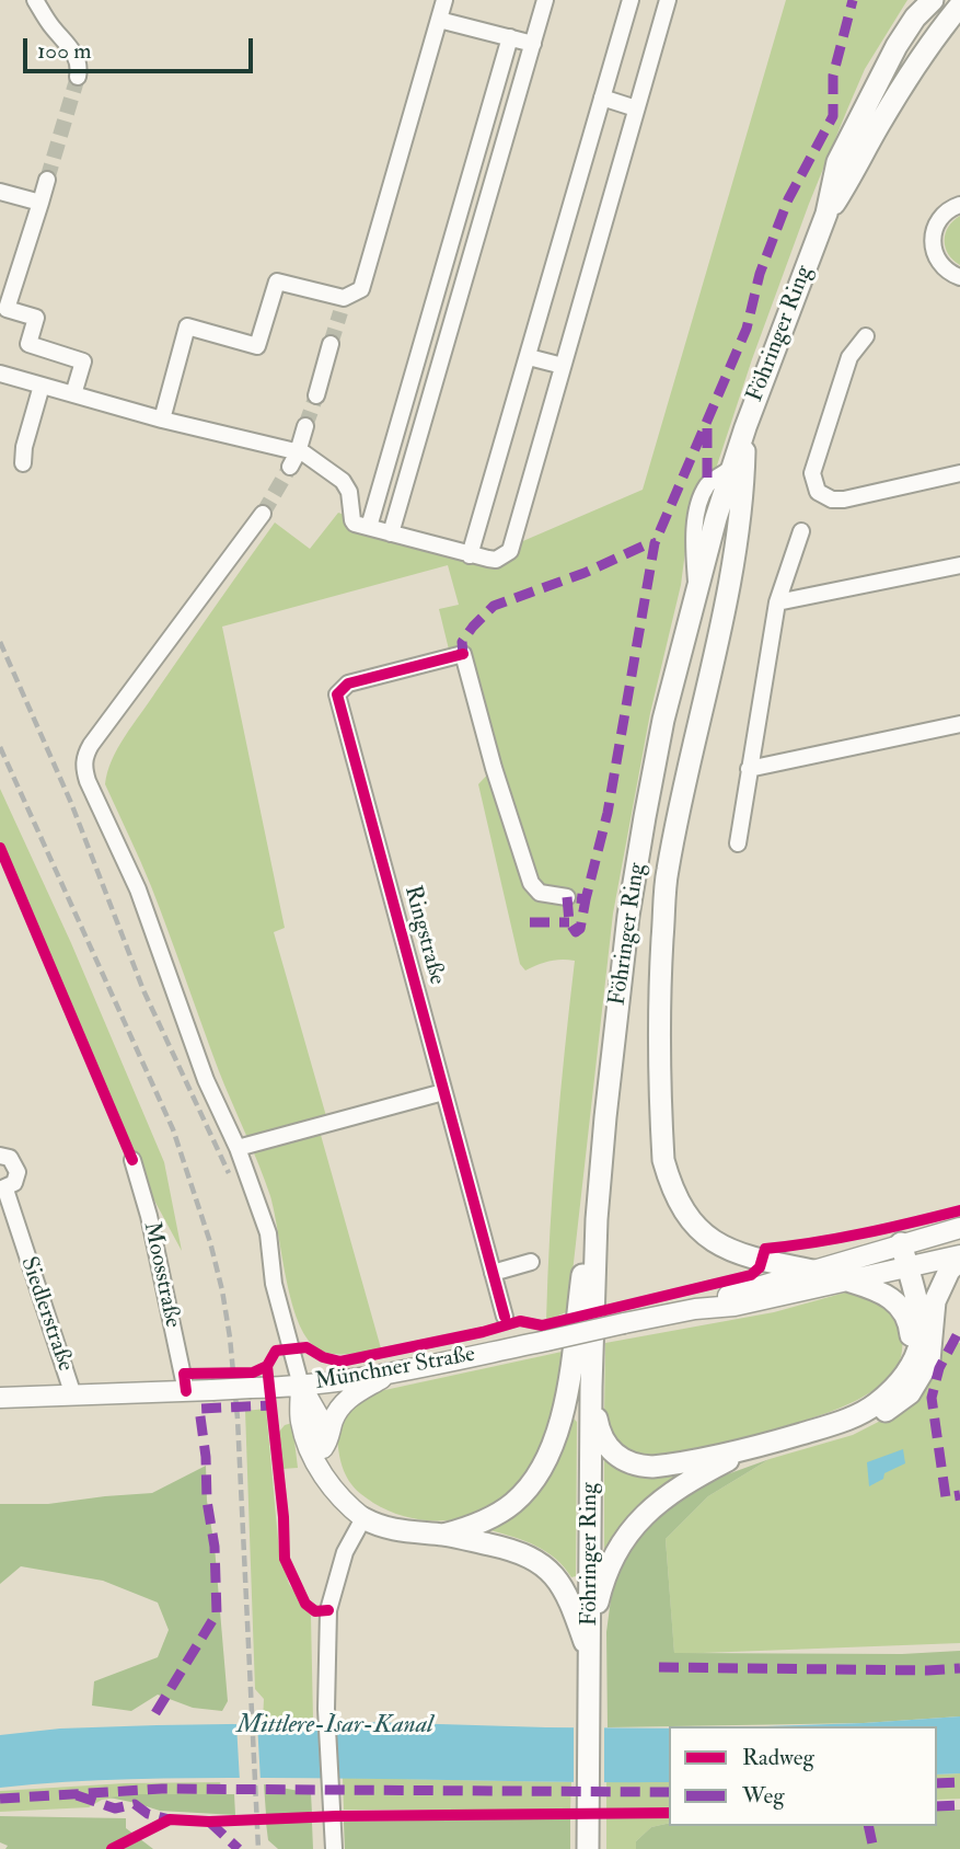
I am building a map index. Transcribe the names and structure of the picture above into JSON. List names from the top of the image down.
{
  "streets": {
    "highway": ["Föhringer Ring"],
    "main road": ["Münchner Straße"],
    "street": ["Ringstraße", "Moosstraße", "Siedlerstraße"]
  },
  "crossings": [
    ["Moosstraße", "Münchner Straße"],
    ["Siedlerstraße", "Münchner Straße"]
  ],
  "water": ["Mittlere-Isar-Kanal"],
  "legend": ["Radweg", "Weg"],
  "scale_bar": "100 m"
}
